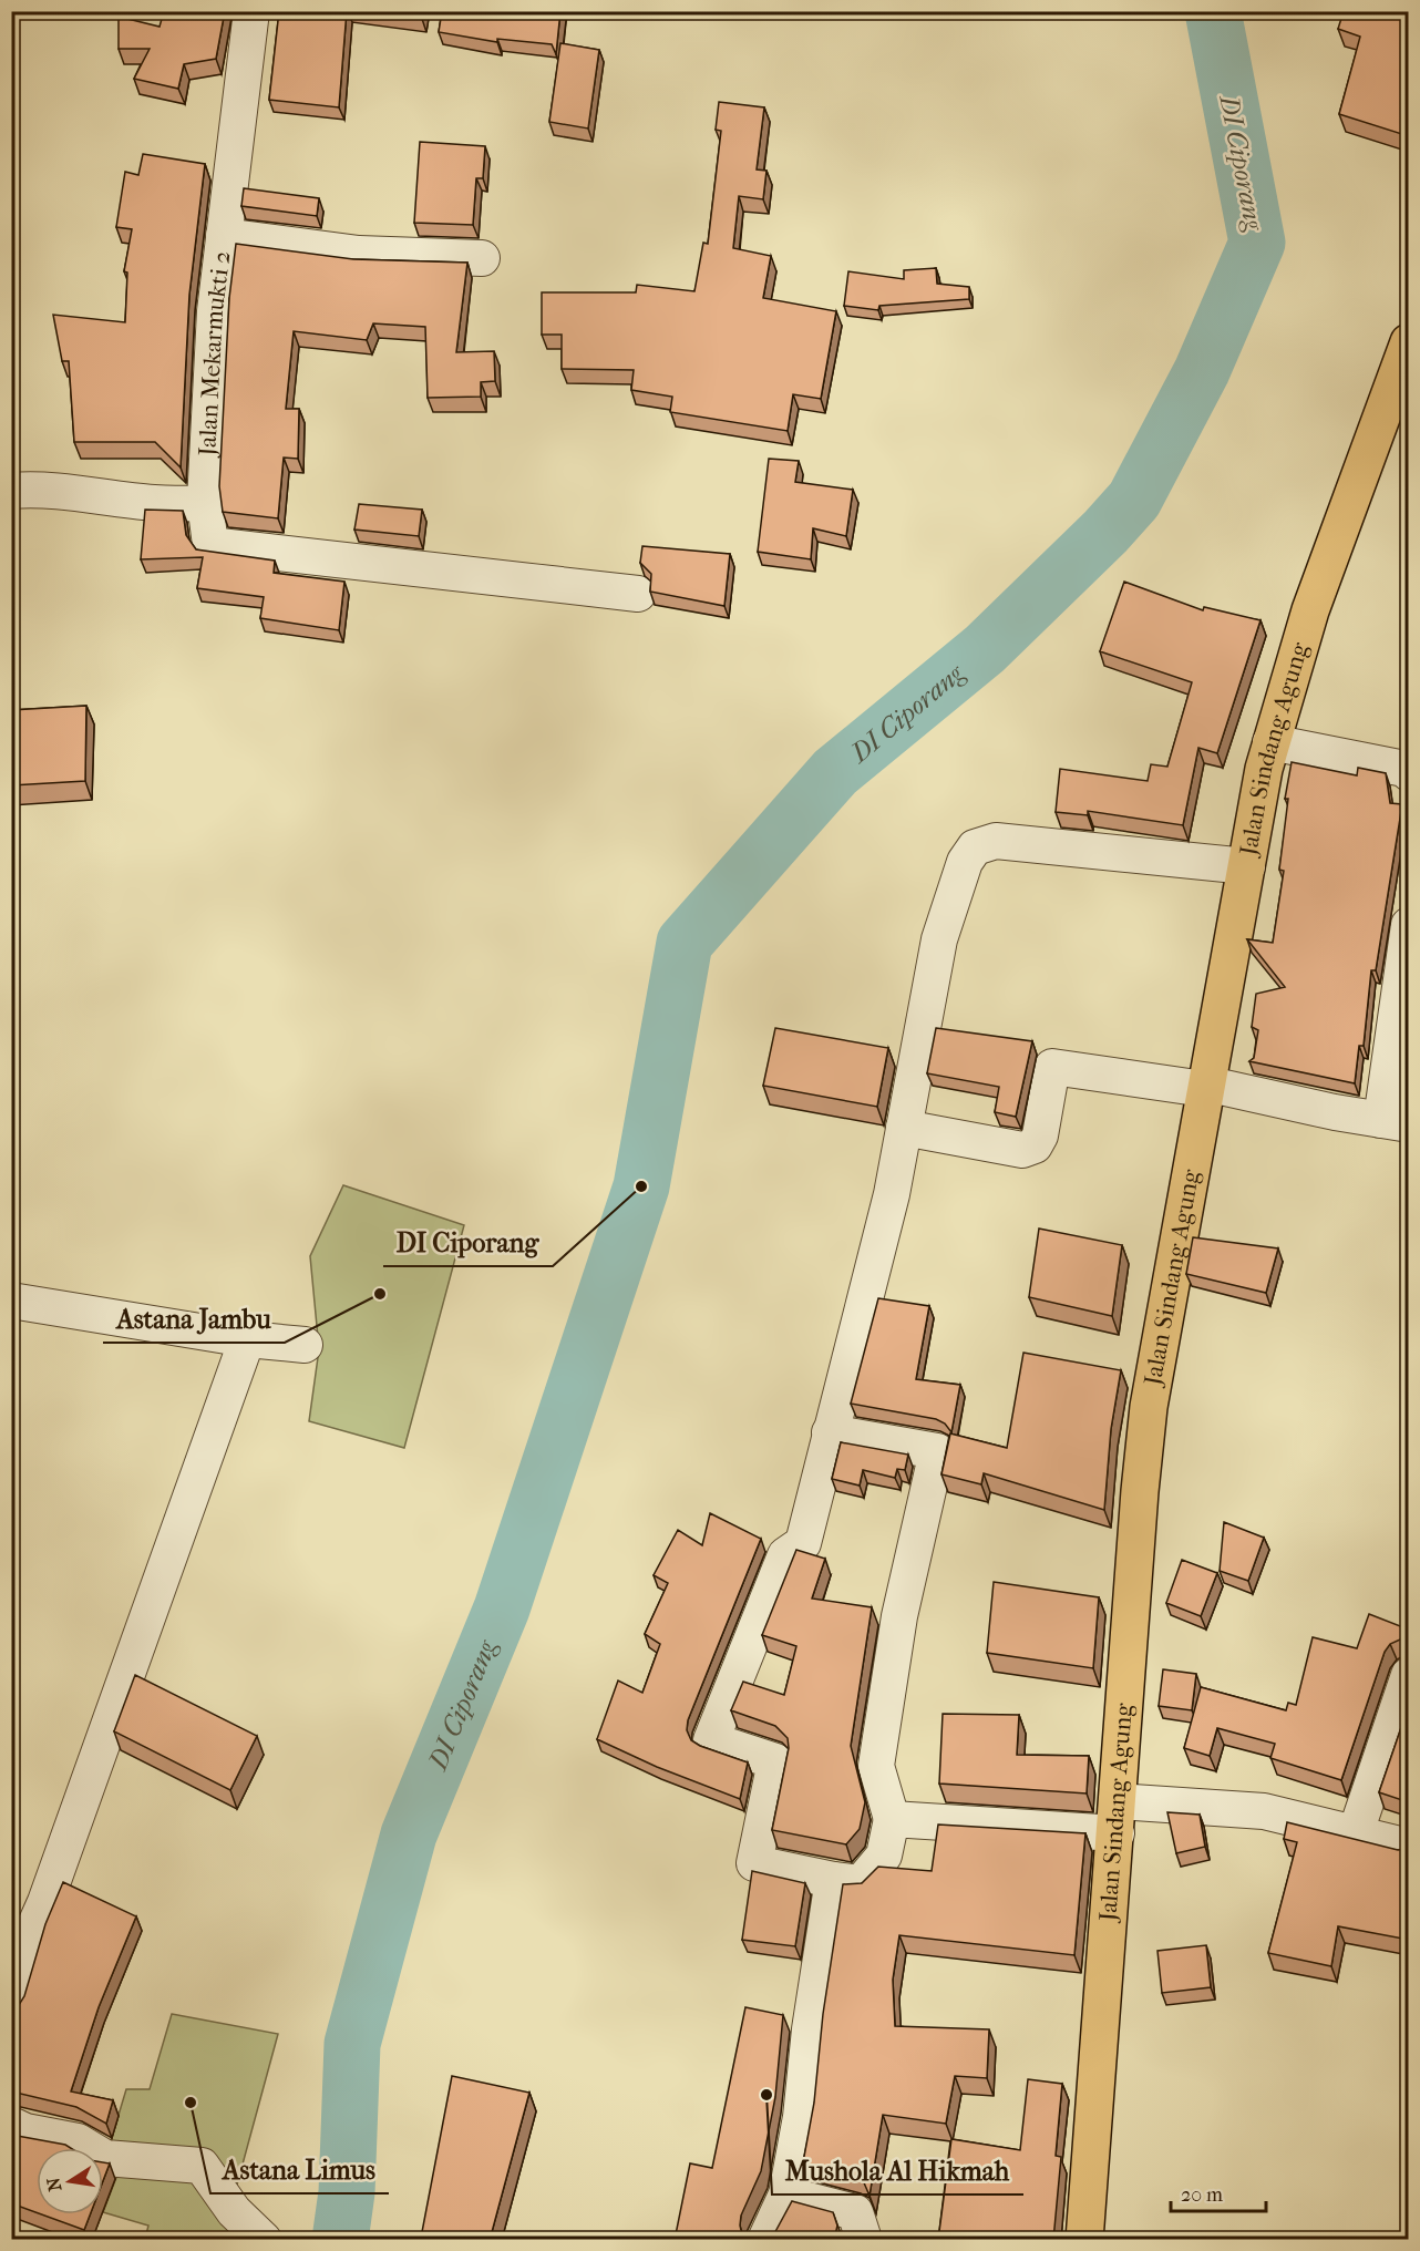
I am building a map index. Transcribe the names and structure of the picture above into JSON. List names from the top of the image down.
{
  "streets": {
    "main road": ["Jalan Sindang Agung"],
    "street": ["Jalan Mekarmukti 2"]
  },
  "water": ["DI Ciporang"],
  "places": [
    "DI Ciporang",
    "Astana Jambu",
    "Mushola Al Hikmah",
    "Astana Limus"
  ],
  "scale_bar": "20 m",
  "north": "left"
}
